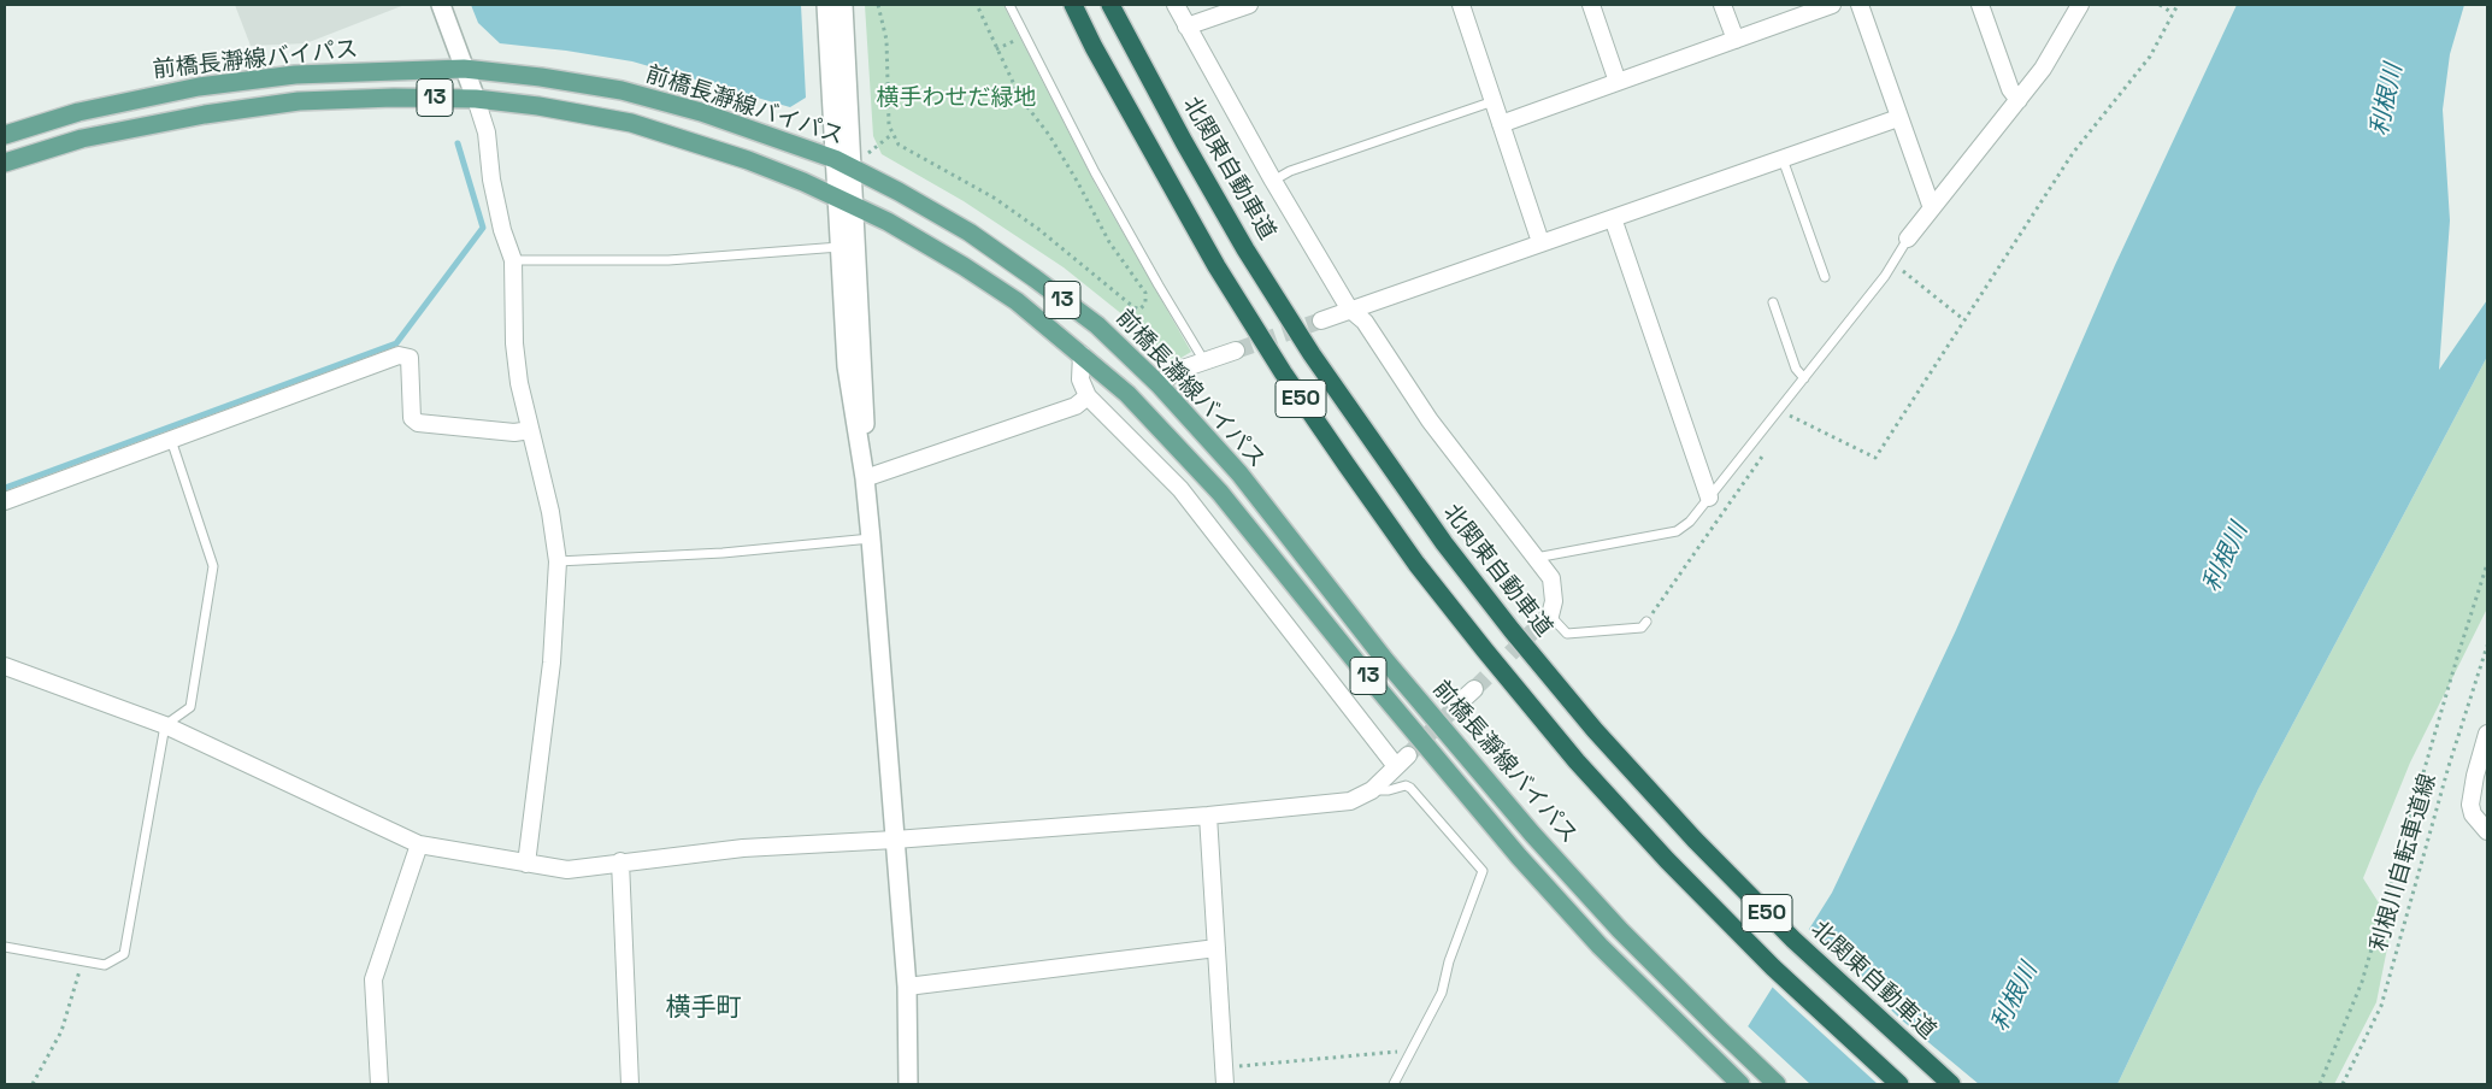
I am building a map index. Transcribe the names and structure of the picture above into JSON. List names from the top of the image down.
{
  "streets": {
    "highway": ["北関東自動車道", "E50"],
    "main road": ["前橋長瀞線バイパス", "13"],
    "path": ["利根川自転車道線"]
  },
  "districts": ["横手町"],
  "water": ["利根川"],
  "parks": ["横手わせだ緑地"]
}
